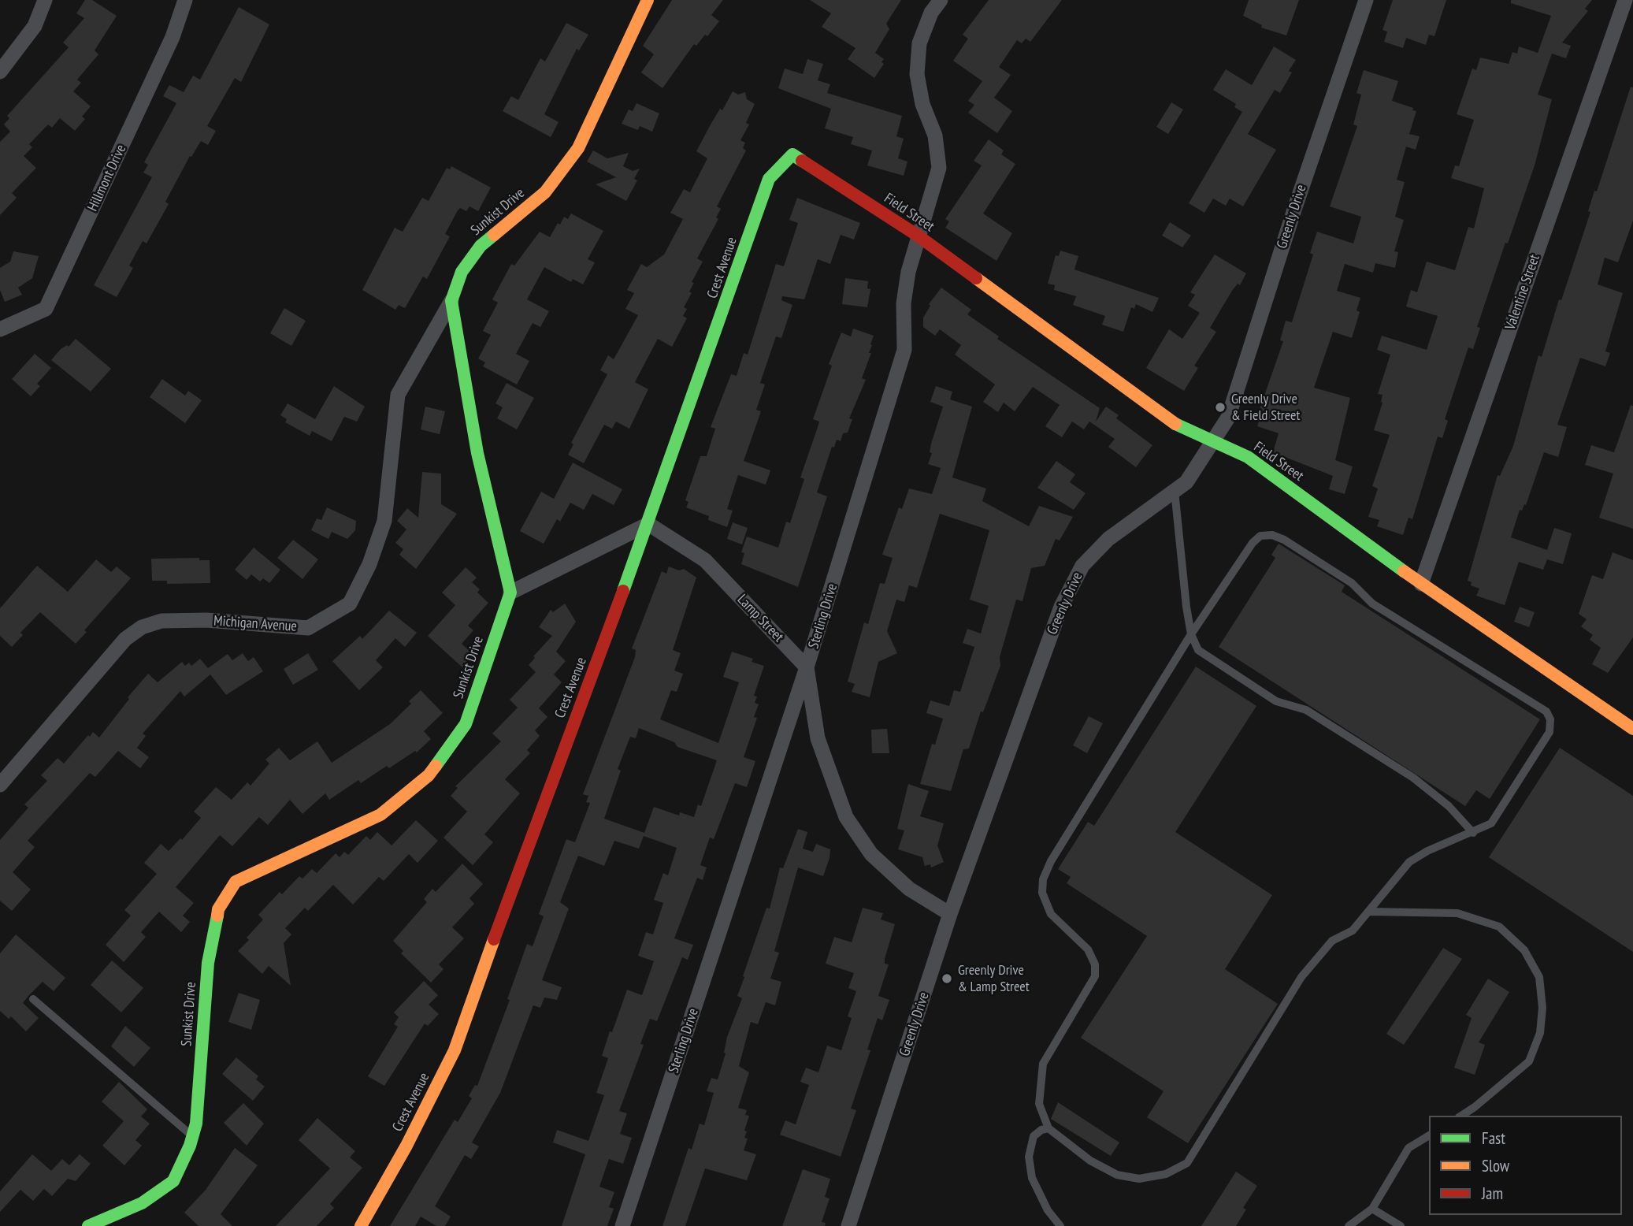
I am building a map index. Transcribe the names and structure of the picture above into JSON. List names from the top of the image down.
{
  "streets": {
    "street": [
      "Hillmont Drive",
      "Sunkist Drive",
      "Field Street",
      "Greenly Drive",
      "Crest Avenue",
      "Valentine Street",
      "Sterling Drive",
      "Lamp Street",
      "Michigan Avenue"
    ]
  },
  "crossings": [
    ["Sunkist Drive", "Michigan Avenue"],
    ["Field Street", "Greenly Drive"],
    ["Field Street", "Crest Avenue"],
    ["Field Street", "Valentine Street"],
    ["Field Street", "Sterling Drive"],
    ["Crest Avenue", "Lamp Street"],
    ["Sterling Drive", "Lamp Street"]
  ],
  "places": ["Greenly Drive & Field Street", "Greenly Drive & Lamp Street"],
  "legend": ["Fast", "Slow", "Jam"]
}
